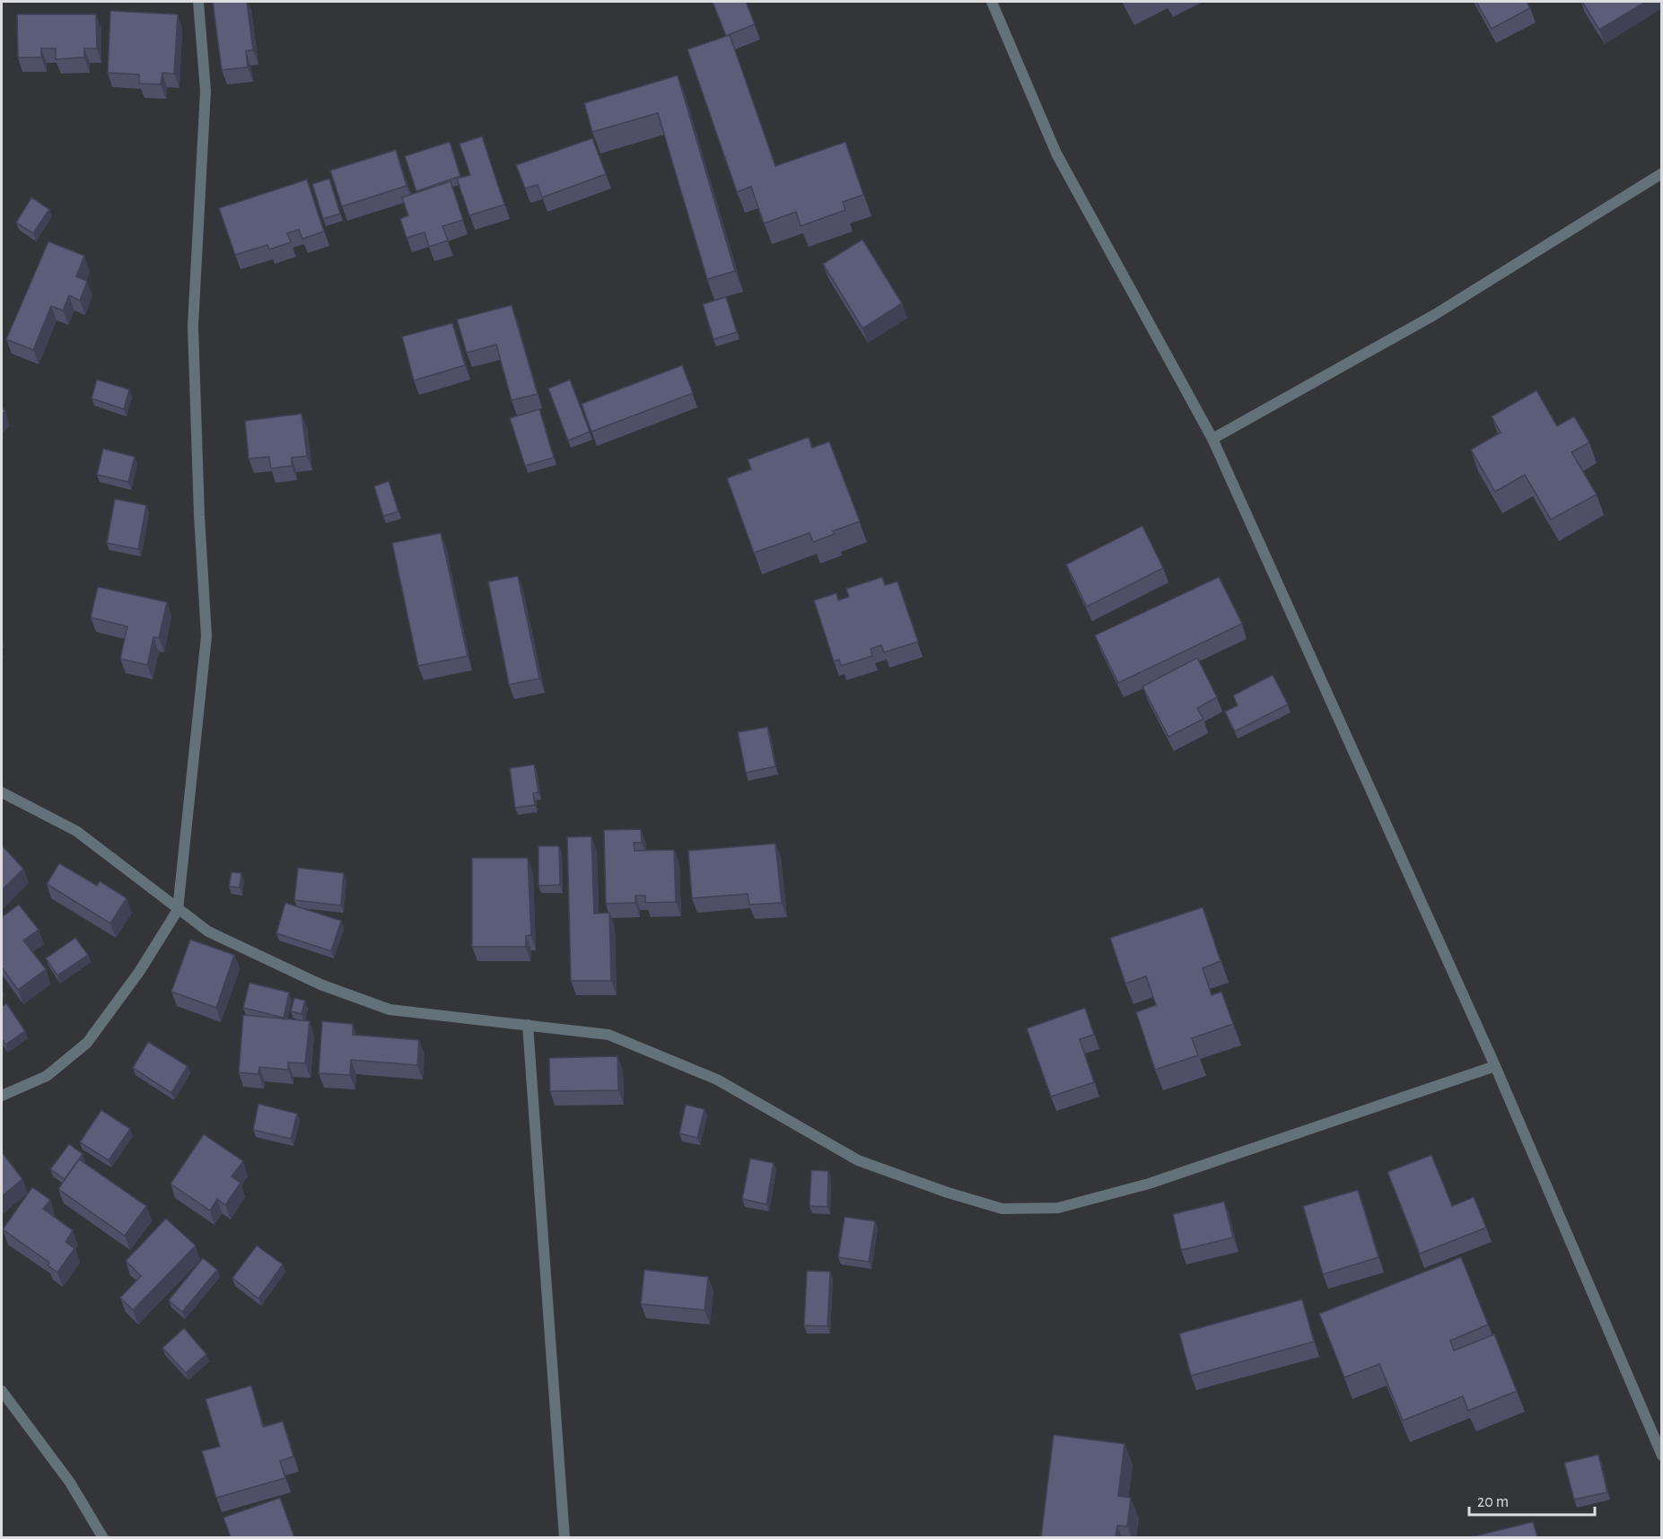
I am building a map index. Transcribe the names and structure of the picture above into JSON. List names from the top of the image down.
{
  "scale_bar": "20 m"
}
